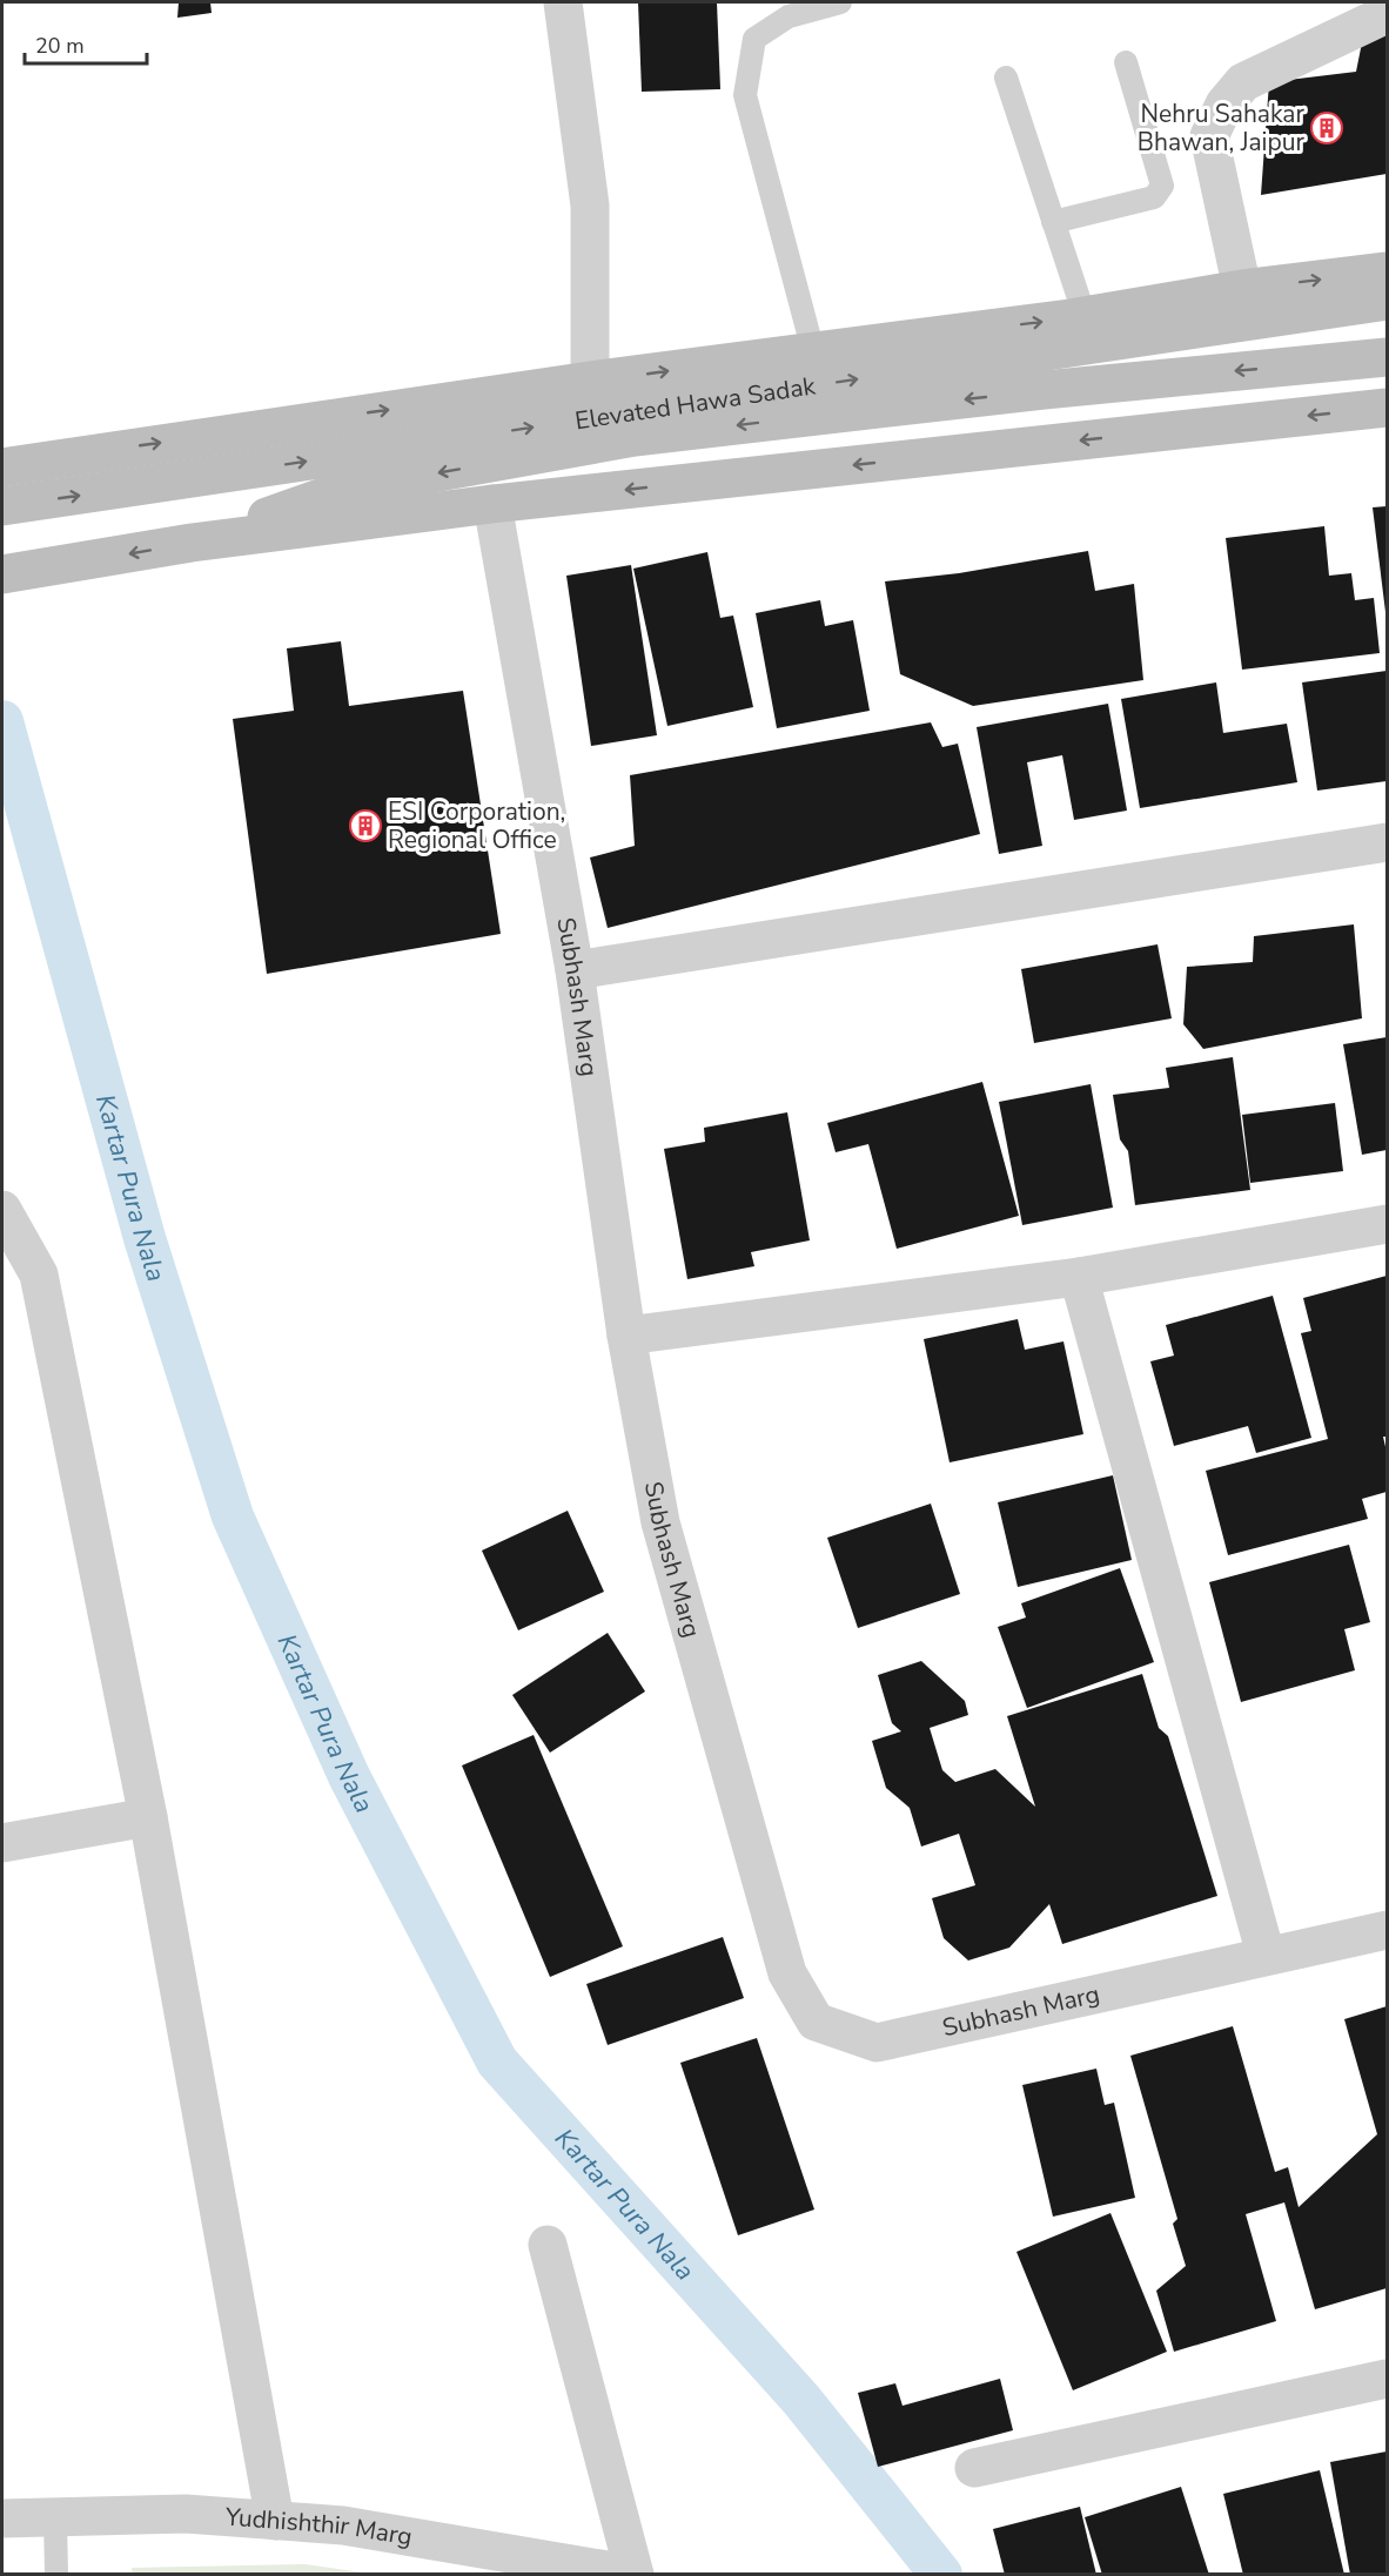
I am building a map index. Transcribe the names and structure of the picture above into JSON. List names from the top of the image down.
{
  "streets": {
    "main road": ["Elevated Hawa Sadak"],
    "street": ["Subhash Marg", "Yudhishthir Marg"]
  },
  "water": ["Kartar Pura Nala"],
  "places": {
    "building": ["Nehru Sahakar Bhawan, Jaipur", "ESI Corporation, Regional Office"]
  },
  "scale_bar": "20 m"
}
